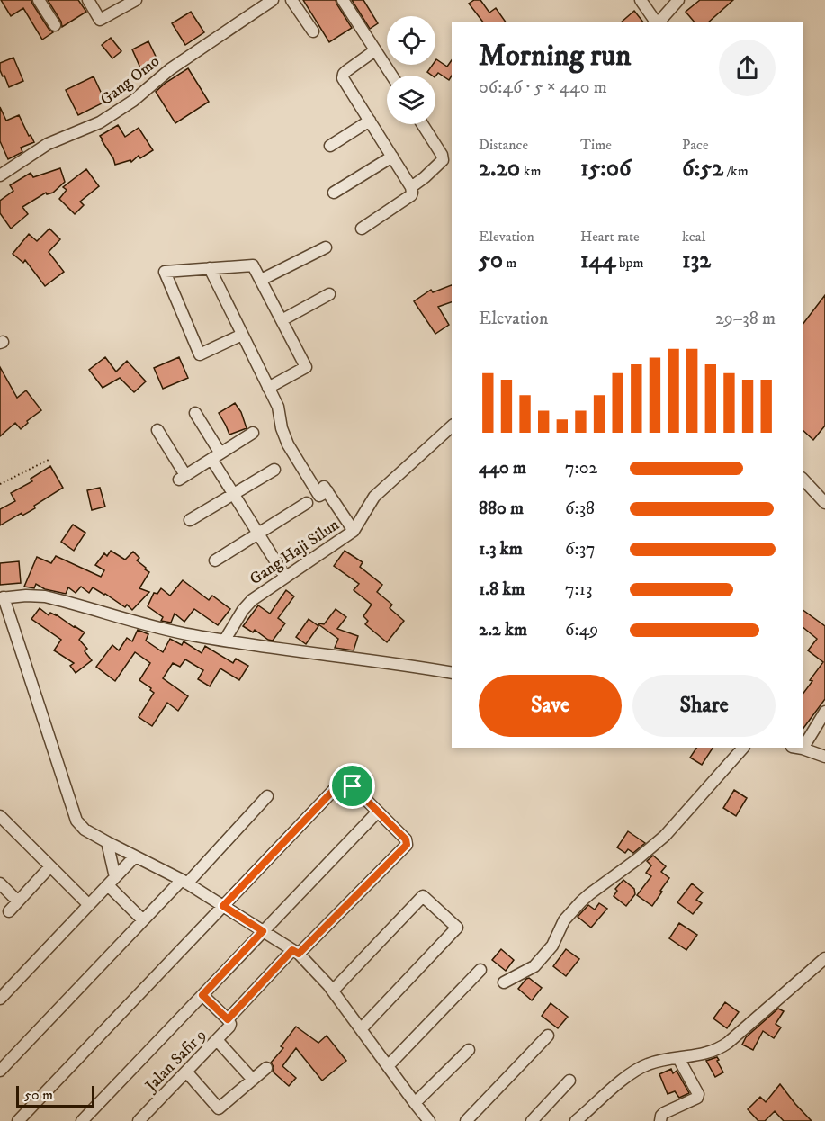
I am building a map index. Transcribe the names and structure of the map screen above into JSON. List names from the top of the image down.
{
  "streets": {
    "street": ["Gang Omo", "Gang Haji Silun", "Jalan Safir 9"]
  },
  "scale_bar": "50 m",
  "page": {
    "heading": ["Morning run", "06:46 · 5 × 440 m"],
    "stats": [
      ["Distance", "2.20 km"],
      ["Time", "15:06"],
      ["Pace", "6:52 /km"],
      ["Elevation", "50 m"],
      ["Heart rate", "144 bpm"],
      ["kcal", "132"]
    ],
    "chart": ["Elevation", "29–38 m"],
    "list": [
      {
        "name": "440 m",
        "note": "7:02"
      },
      {
        "name": "880 m",
        "note": "6:38"
      },
      {
        "name": "1.3 km",
        "note": "6:37"
      },
      {
        "name": "1.8 km",
        "note": "7:13"
      },
      {
        "name": "2.2 km",
        "note": "6:49"
      }
    ],
    "buttons": ["Save", "Share"],
    "scale": "50 m"
  }
}
